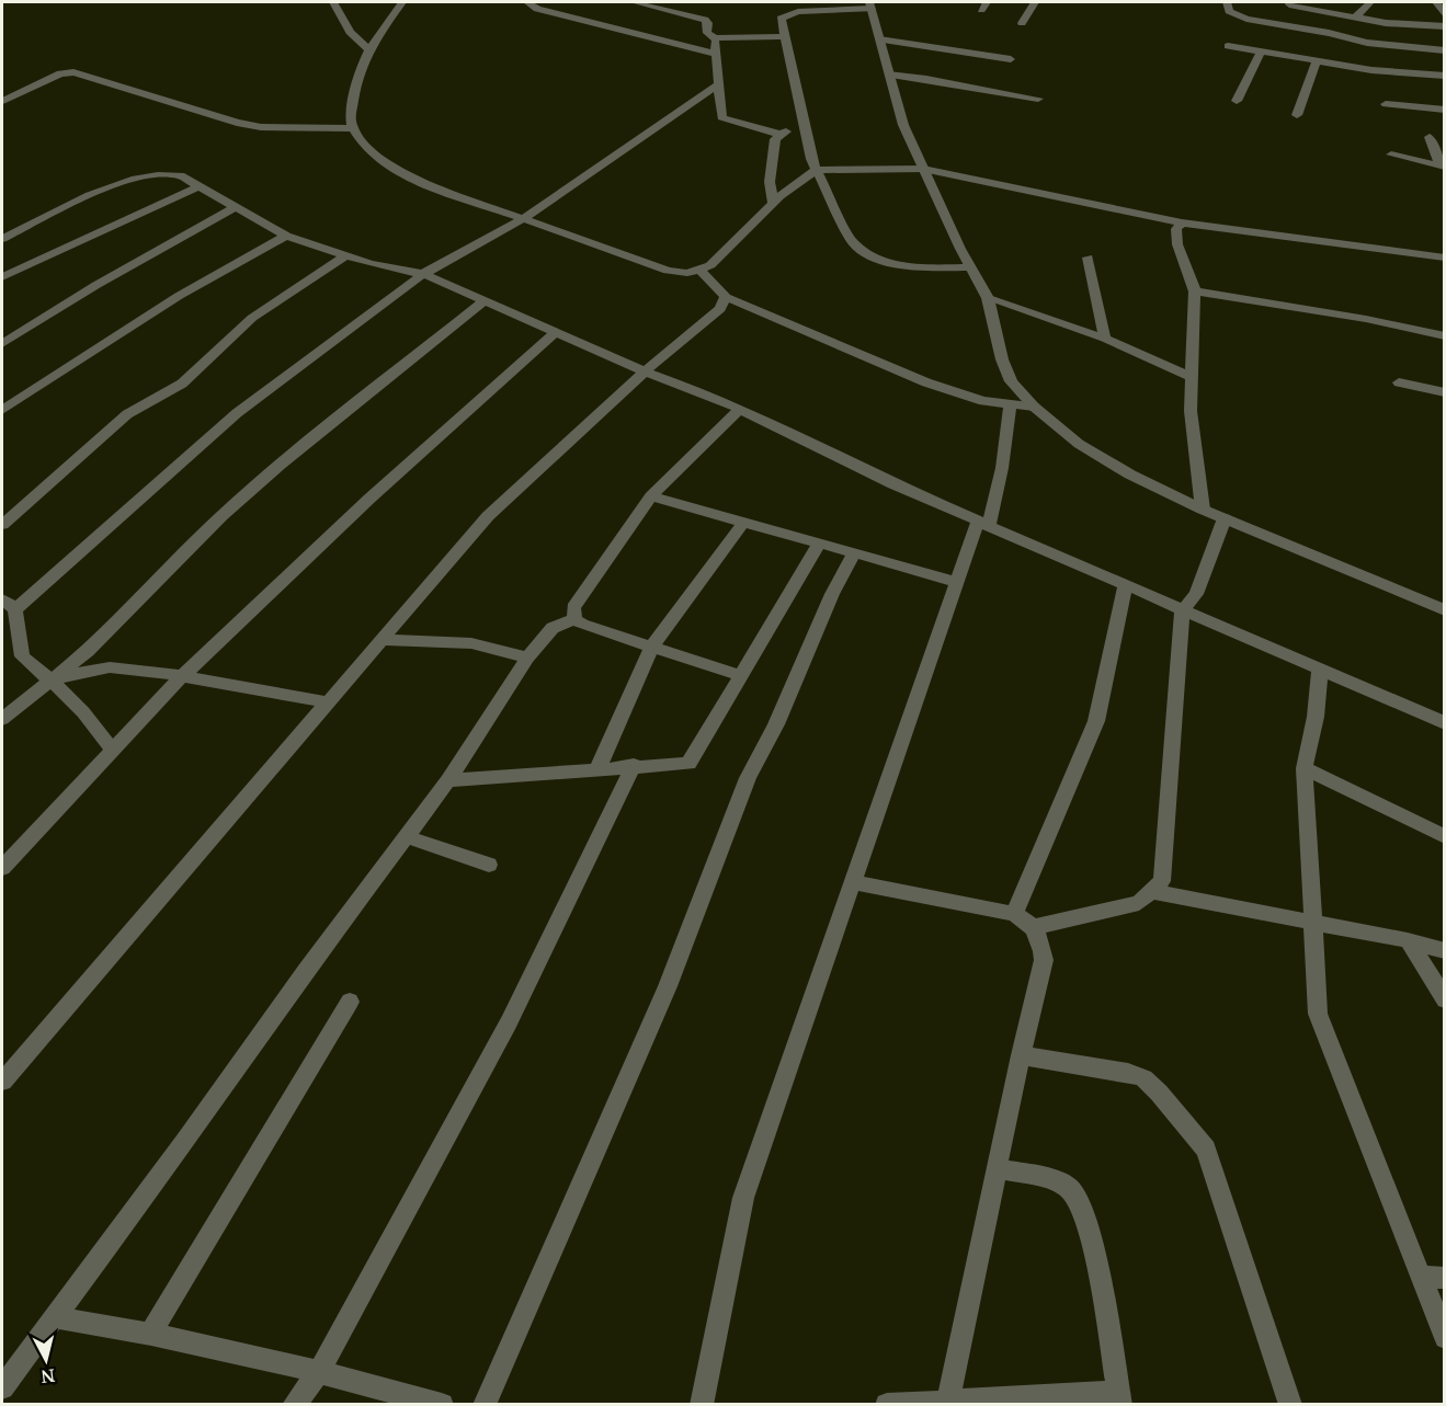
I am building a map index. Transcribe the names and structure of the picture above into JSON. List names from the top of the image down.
{
  "north": "bottom"
}
